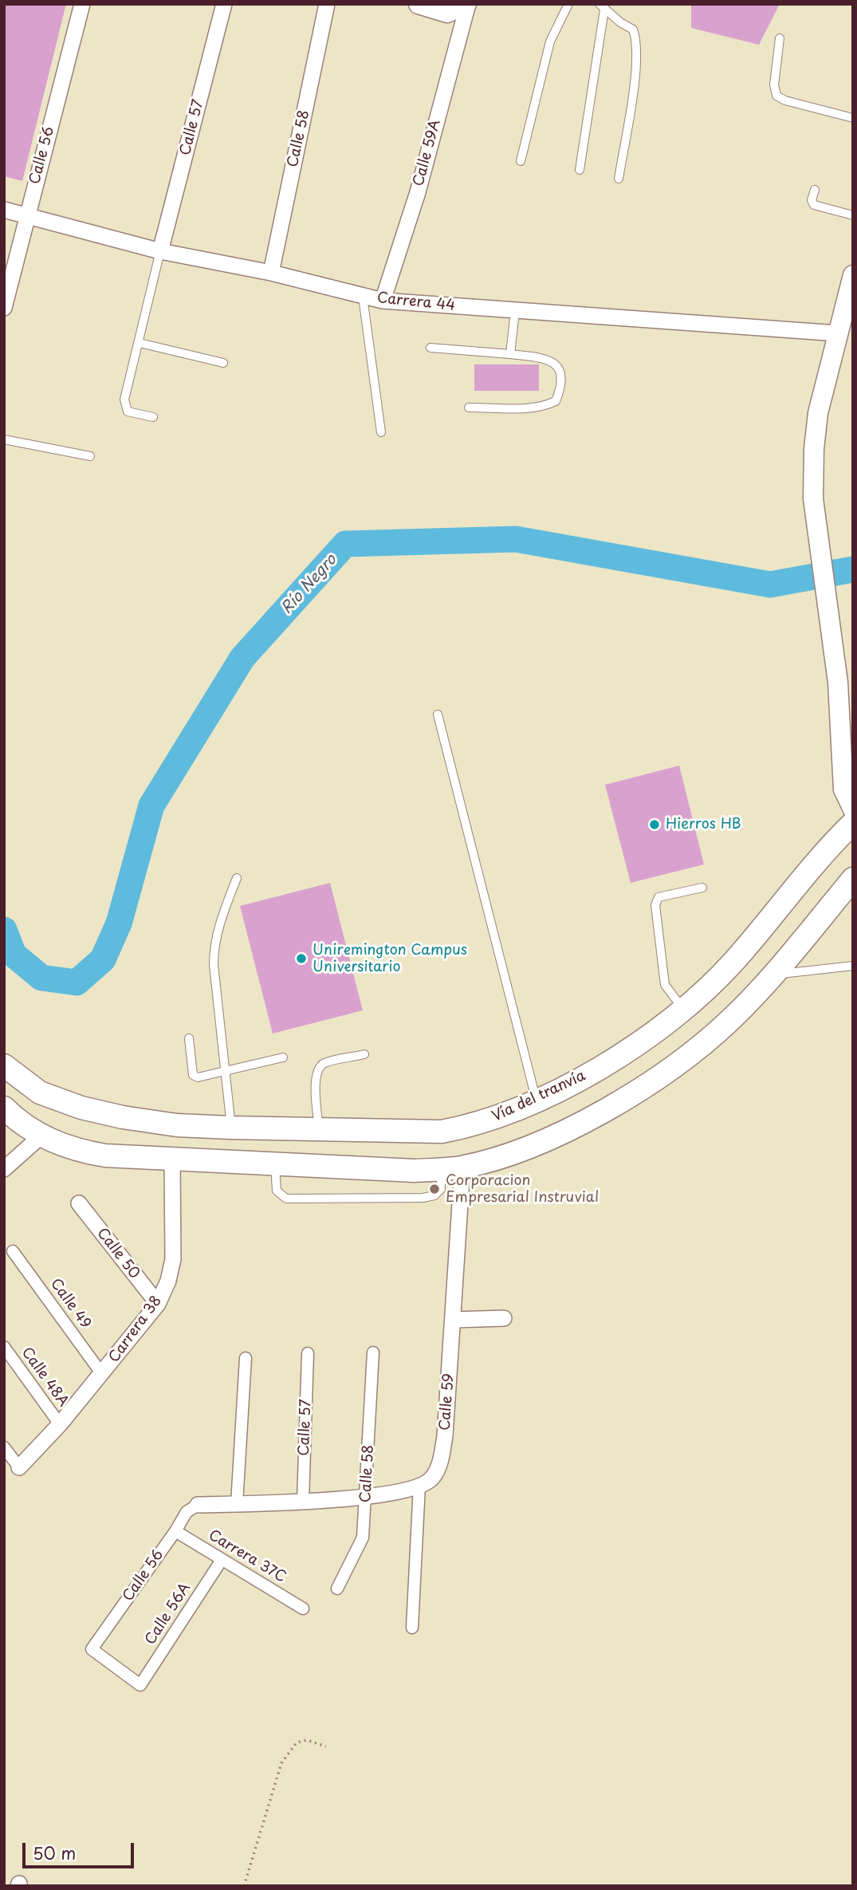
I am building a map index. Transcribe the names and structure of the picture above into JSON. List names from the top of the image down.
{
  "streets": {
    "main road": ["Vía del tranvía"],
    "street": [
      "Calle 57",
      "Calle 58",
      "Calle 59A",
      "Calle 56",
      "Carrera 44",
      "Calle 50",
      "Calle 49",
      "Carrera 38",
      "Calle 48A",
      "Calle 59",
      "Carrera 37C",
      "Calle 56A"
    ]
  },
  "crossings": [
    ["Calle 57", "Carrera 44"],
    ["Calle 58", "Carrera 44"],
    ["Calle 59A", "Carrera 44"],
    ["Calle 56", "Carrera 44"],
    ["Calle 56", "Carrera 37C"],
    ["Calle 56", "Calle 56A"],
    ["Calle 50", "Carrera 38"],
    ["Calle 49", "Carrera 38"],
    ["Carrera 38", "Calle 48A"],
    ["Carrera 37C", "Calle 56A"]
  ],
  "water": ["Río Negro"],
  "places": ["Hierros HB", "Uniremington Campus Universitario", "Corporacion Empresarial Instruvial"],
  "scale_bar": "50 m"
}
